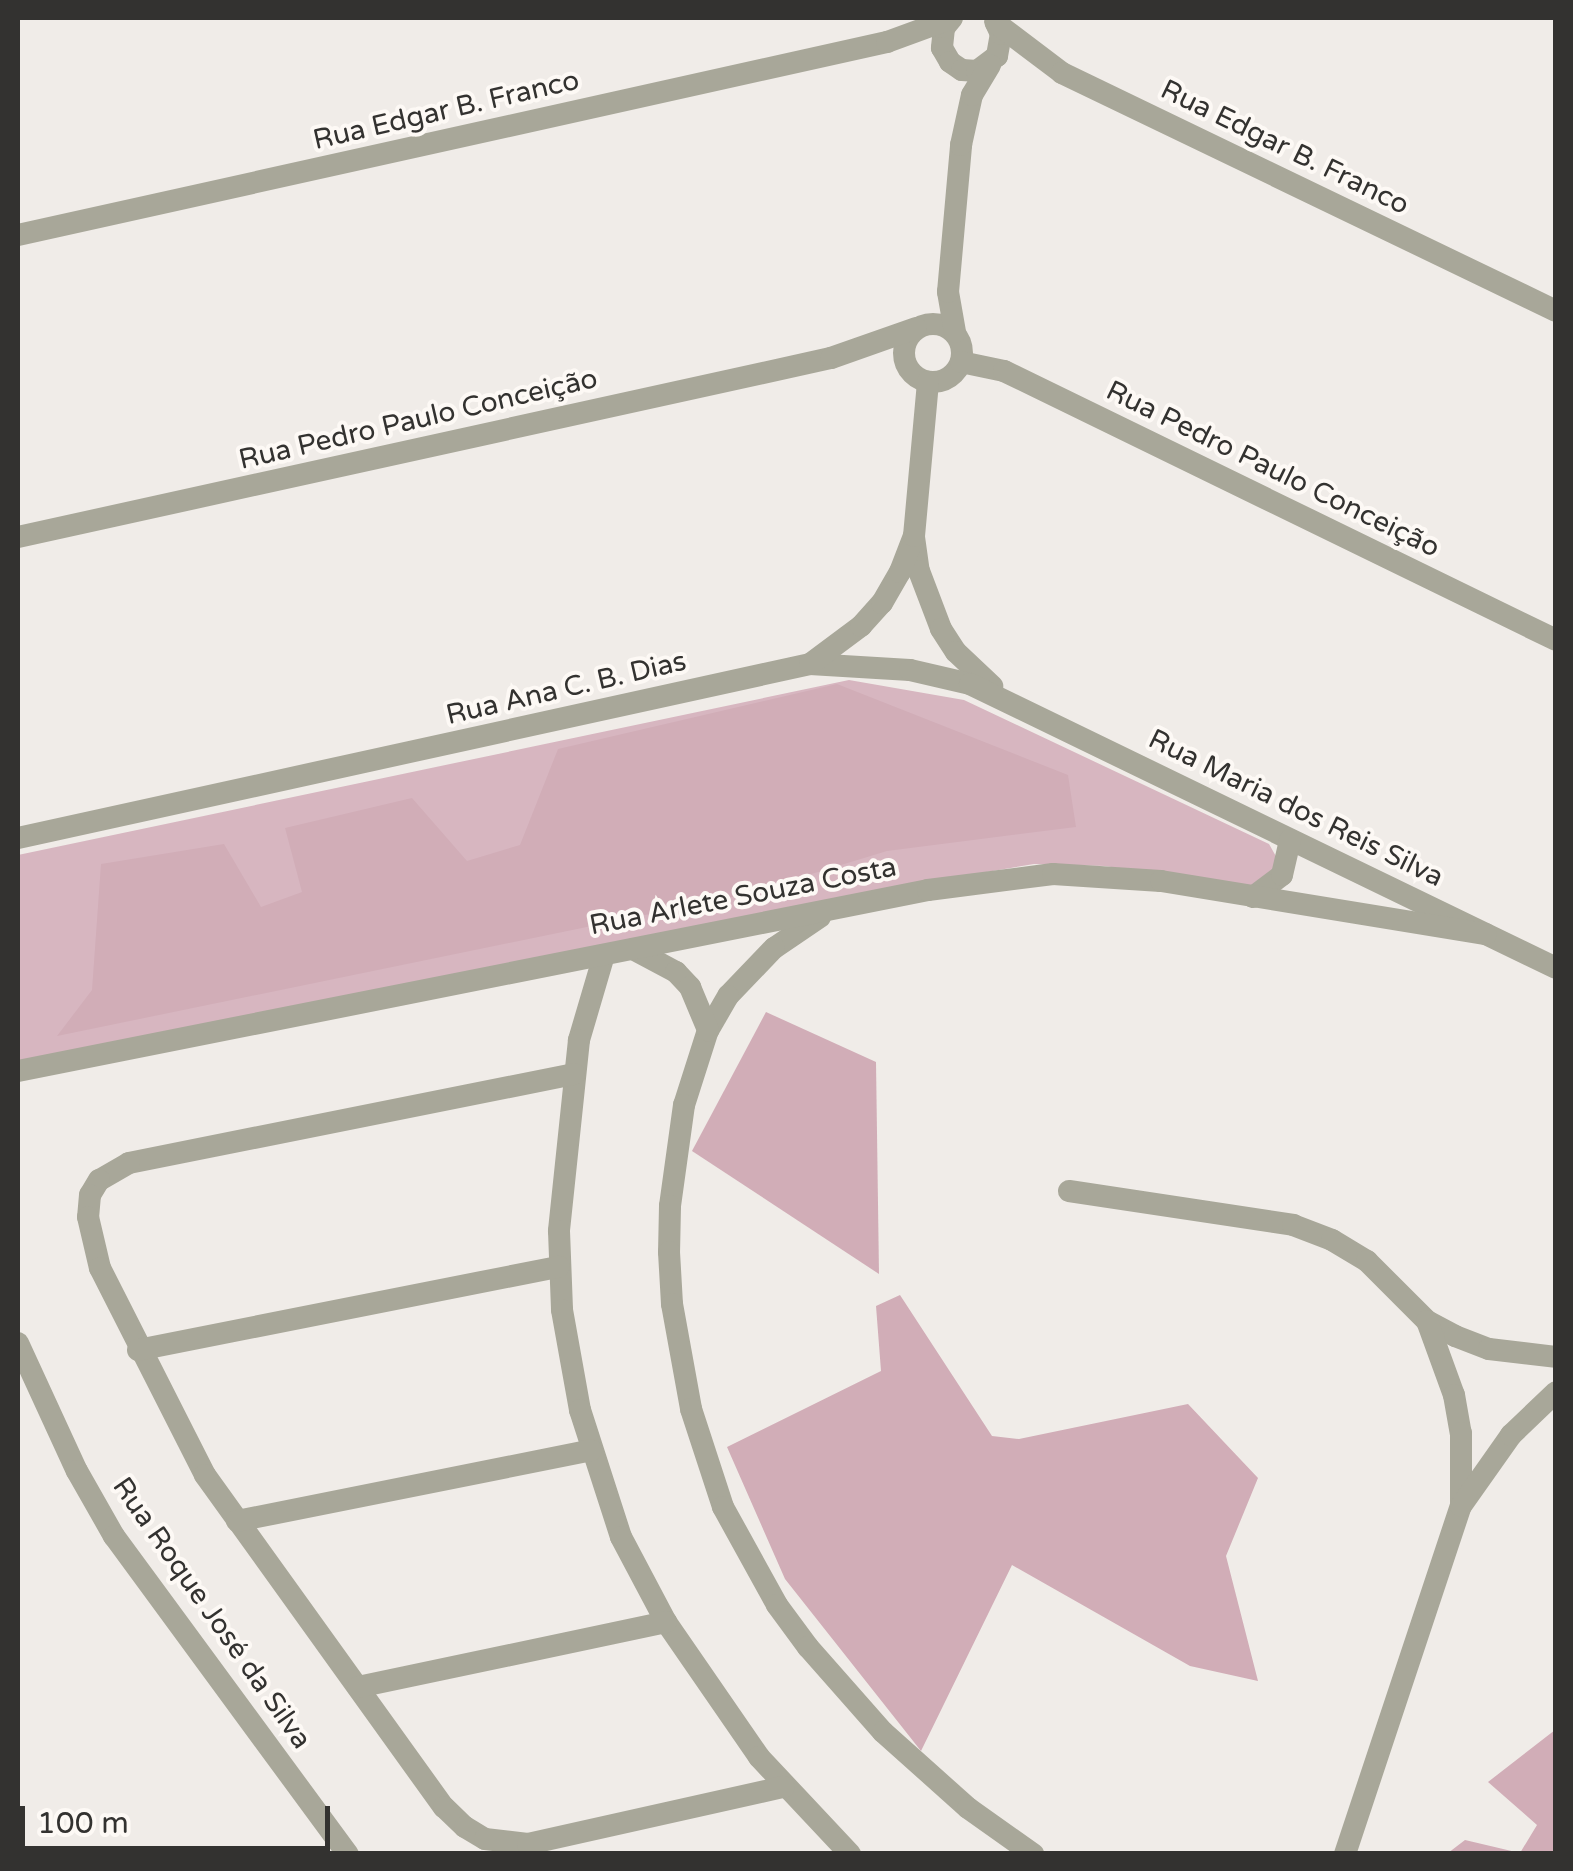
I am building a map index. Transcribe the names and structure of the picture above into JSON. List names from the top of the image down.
{
  "streets": {
    "street": [
      "Rua Edgar B. Franco",
      "Rua Pedro Paulo Conceição",
      "Rua Ana C. B. Dias",
      "Rua Maria dos Reis Silva",
      "Rua Arlete Souza Costa",
      "Rua Roque José da Silva"
    ]
  },
  "crossings": [
    ["Rua Pedro Paulo Conceição", "Rua Ana C. B. Dias"],
    ["Rua Ana C. B. Dias", "Rua Maria dos Reis Silva"],
    ["Rua Maria dos Reis Silva", "Rua Arlete Souza Costa"]
  ],
  "scale_bar": "100 m"
}
